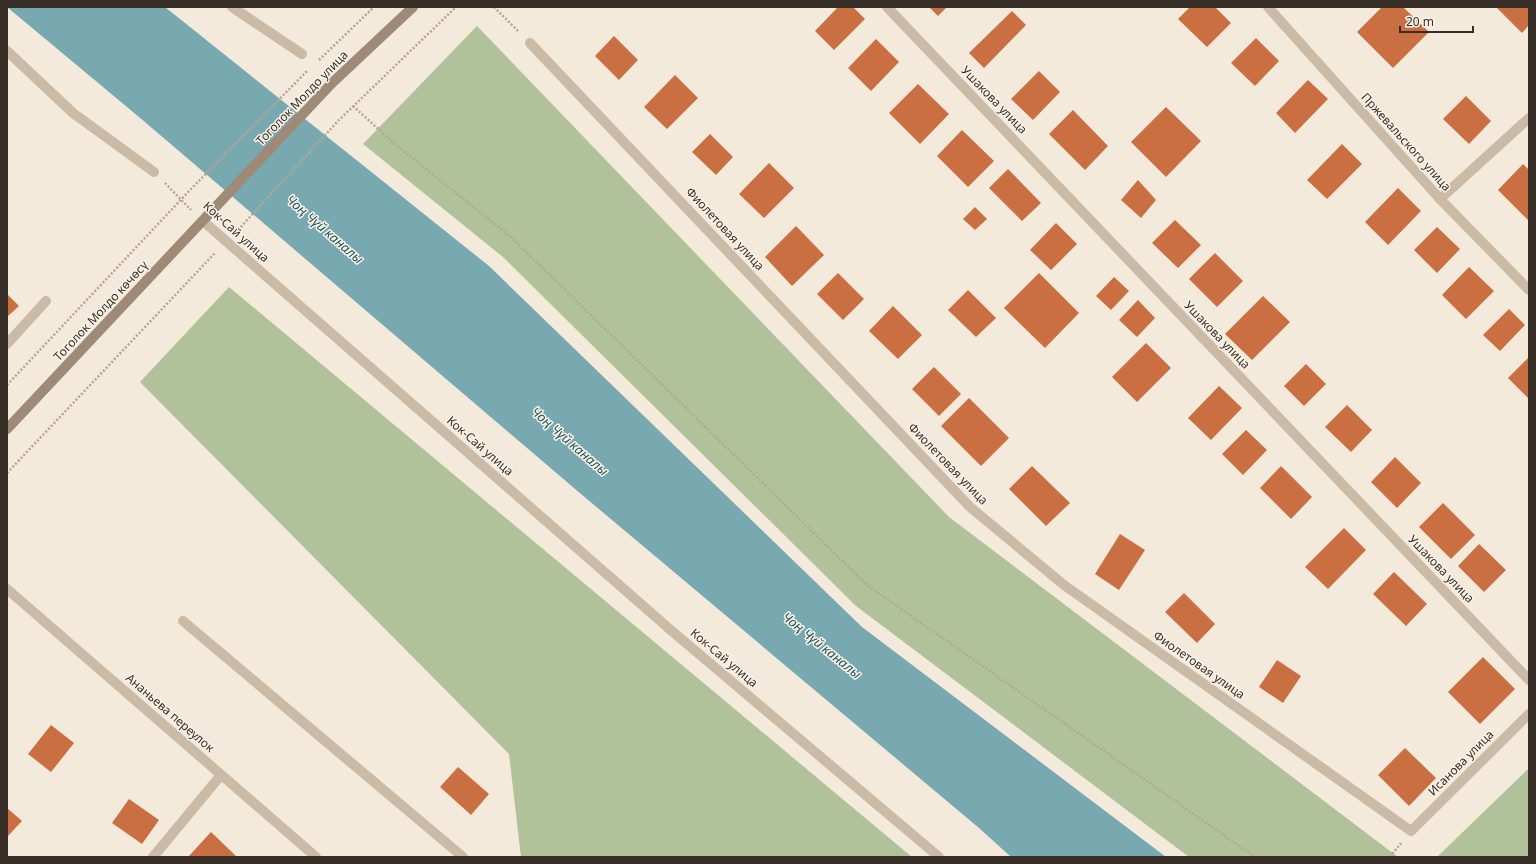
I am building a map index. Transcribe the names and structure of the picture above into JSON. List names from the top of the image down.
{
  "streets": {
    "main road": ["Тоголок Молдо улица", "Тоголок Молдо көчөсү"],
    "street": [
      "Ушакова улица",
      "Пржевальского улица",
      "Фиолетовая улица",
      "Кок-Сай улица",
      "Ананьева переулок",
      "Исанова улица"
    ]
  },
  "crossings": [
    ["Тоголок Молдо улица", "Тоголок Молдо көчөсү"],
    ["Фиолетовая улица", "Исанова улица"],
    ["Кок-Сай улица", "Тоголок Молдо көчөсү"]
  ],
  "water": ["Чоң Чүй каналы"],
  "scale_bar": "20 m"
}
